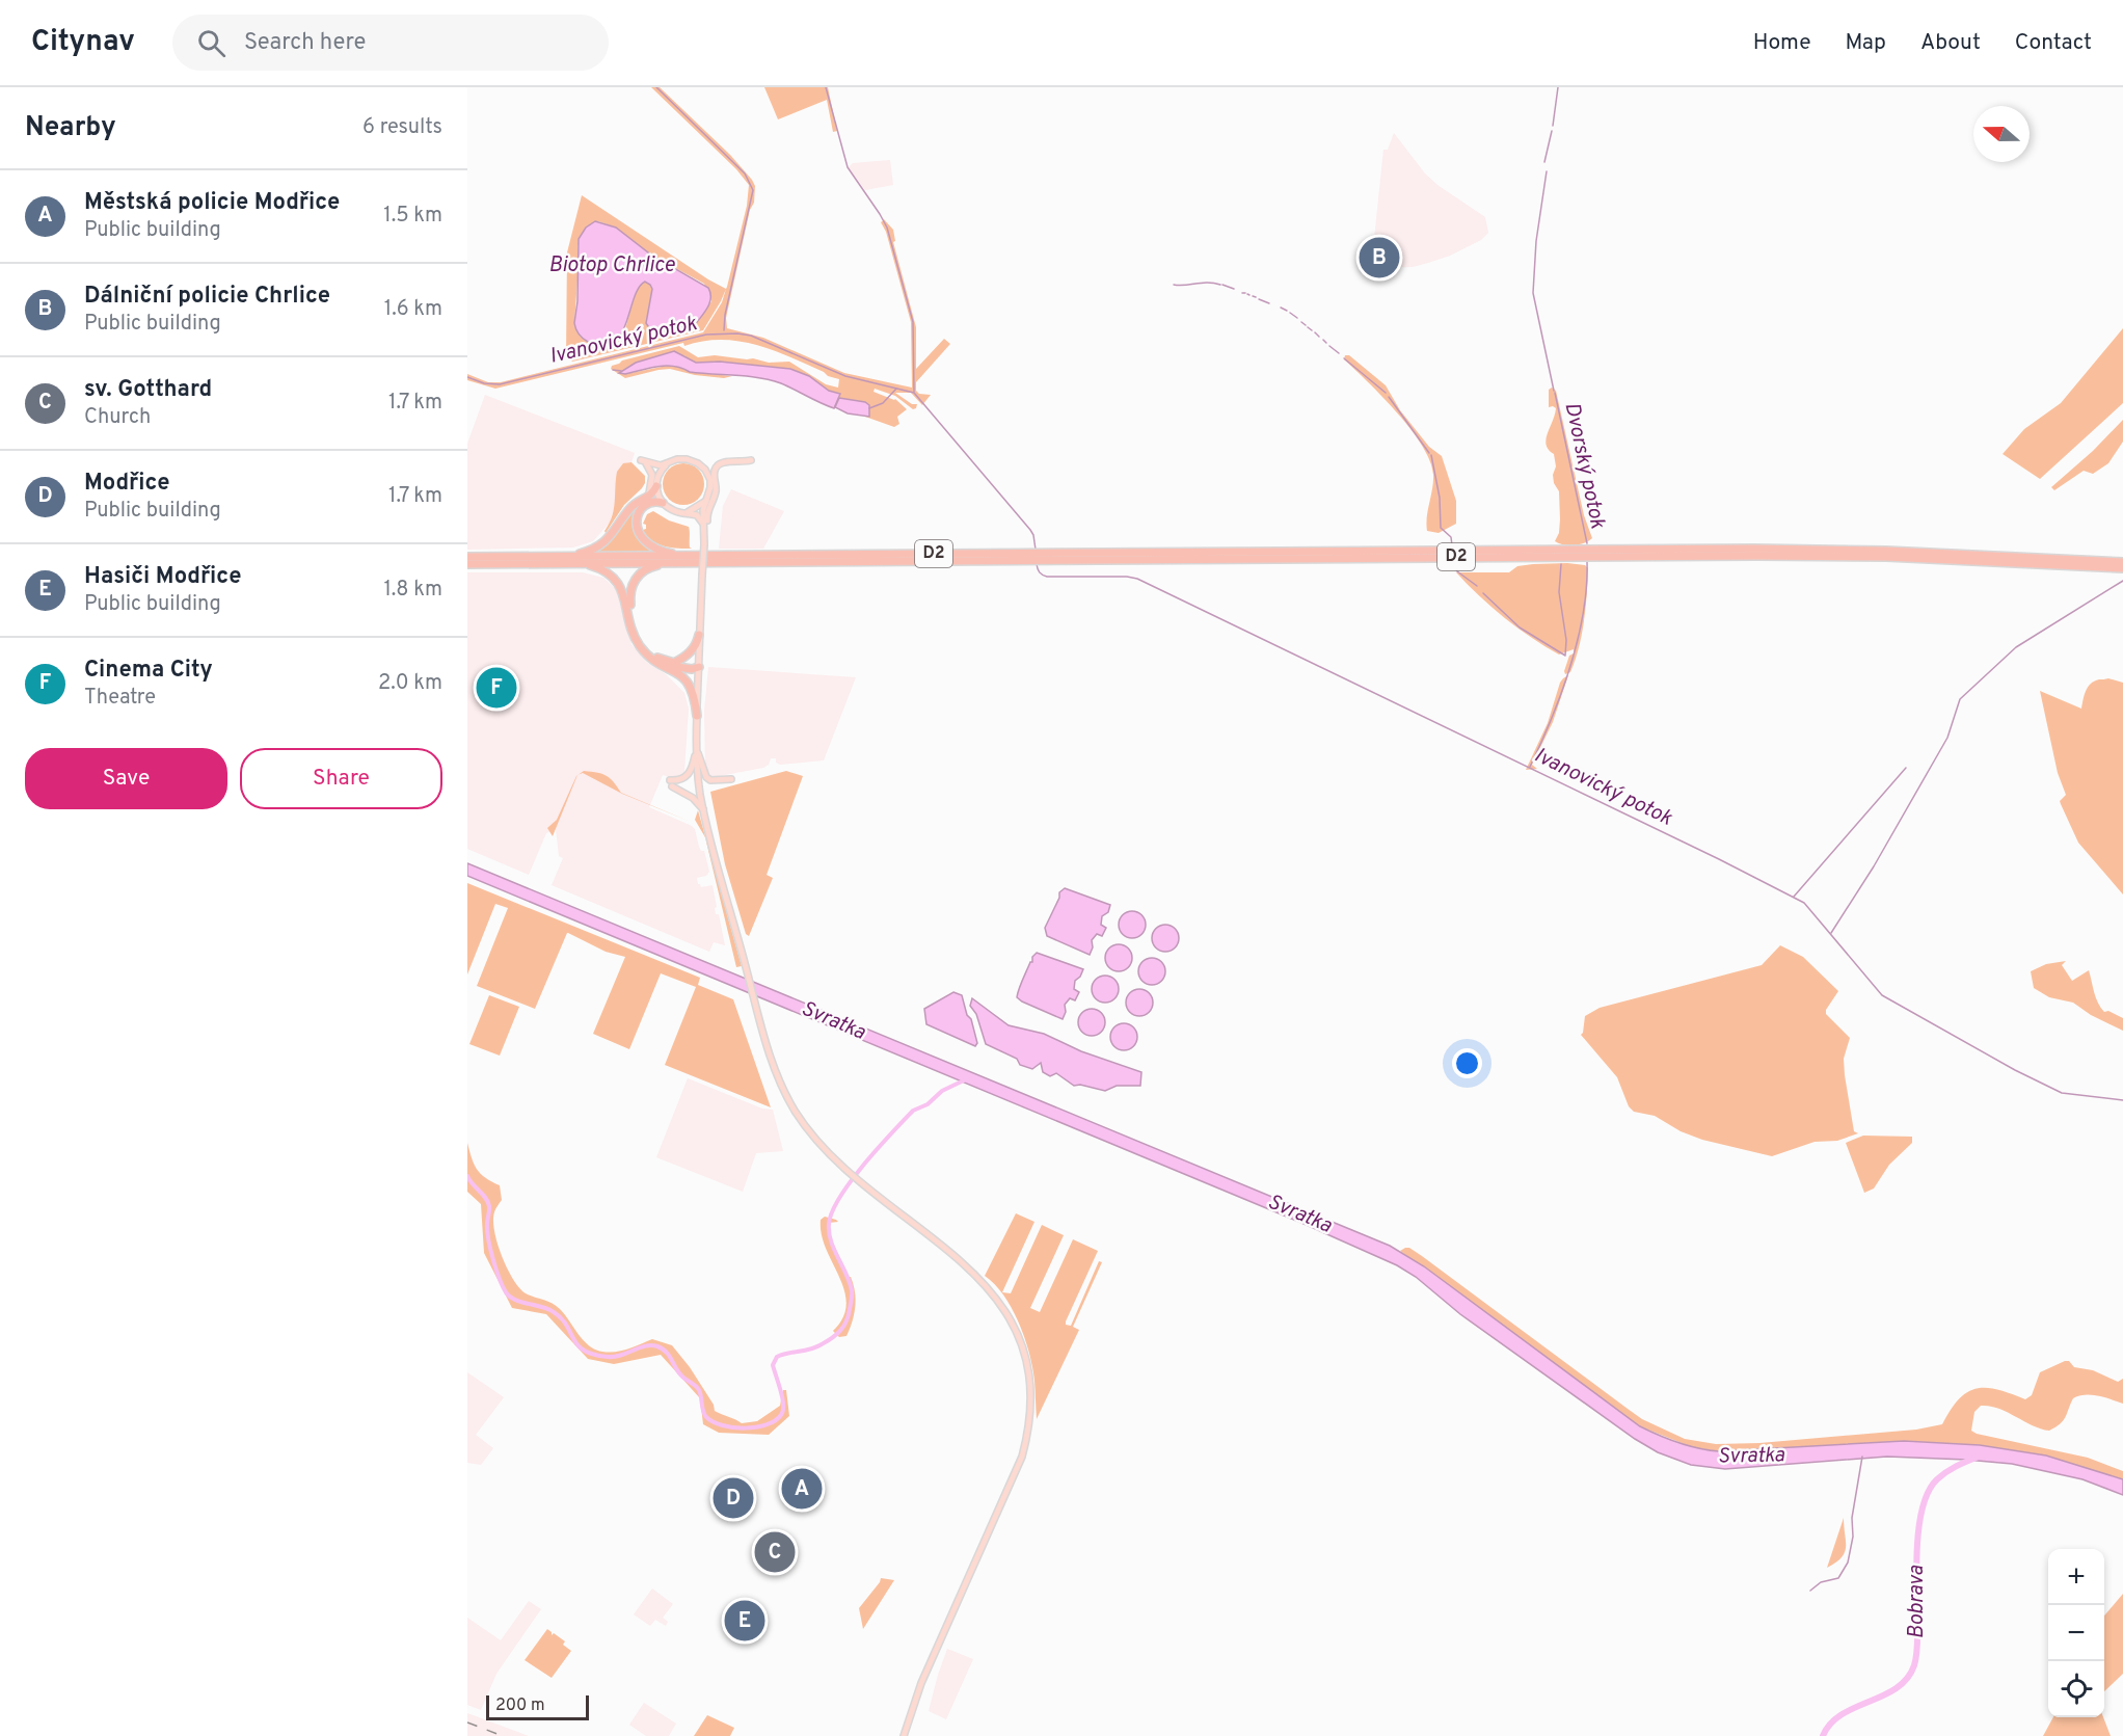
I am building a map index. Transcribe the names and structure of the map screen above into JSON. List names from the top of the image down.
{
  "streets": {
    "highway": ["D2"]
  },
  "water": [
    "Biotop Chrlice",
    "Ivanovický potok",
    "Dvorský potok",
    "Svratka",
    "Bobrava"
  ],
  "scale_bar": "200 m",
  "north": "left",
  "page": {
    "header": "Citynav",
    "search": "Search here",
    "nav": [
      "Home",
      "Map",
      "About",
      "Contact"
    ],
    "heading": ["Nearby", "6 results"],
    "list": [
      {
        "mark": "A",
        "name": "Městská policie Modřice",
        "note": "Public building",
        "value": "1.5 km"
      },
      {
        "mark": "B",
        "name": "Dálniční policie Chrlice",
        "note": "Public building",
        "value": "1.6 km"
      },
      {
        "mark": "C",
        "name": "sv. Gotthard",
        "note": "Church",
        "value": "1.7 km"
      },
      {
        "mark": "D",
        "name": "Modřice",
        "note": "Public building",
        "value": "1.7 km"
      },
      {
        "mark": "E",
        "name": "Hasiči Modřice",
        "note": "Public building",
        "value": "1.8 km"
      },
      {
        "mark": "F",
        "name": "Cinema City",
        "note": "Theatre",
        "value": "2.0 km"
      }
    ],
    "pins": [
      "B",
      "F",
      "A",
      "D",
      "C",
      "E"
    ],
    "buttons": ["Save", "Share"],
    "map_buttons": ["+", "−"],
    "scale": "200 m"
  }
}
